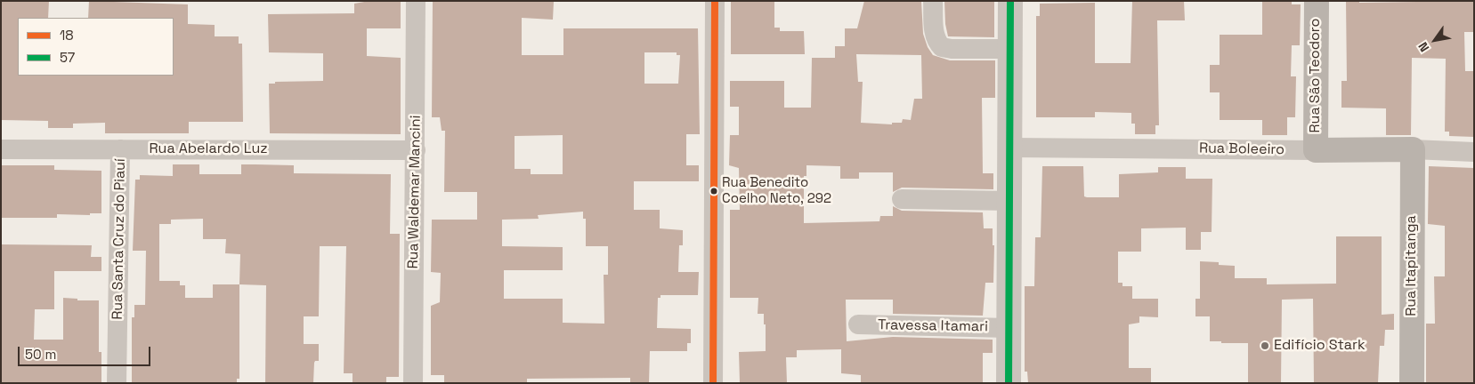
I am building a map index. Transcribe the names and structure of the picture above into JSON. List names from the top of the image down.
{
  "streets": {
    "main road": ["Rua São Teodoro", "Rua Boleeiro", "Rua Itapitanga"],
    "street": [
      "Rua Abelardo Luz",
      "Rua Waldemar Mancini",
      "Rua Santa Cruz do Piauí",
      "Travessa Itamari"
    ]
  },
  "crossings": [
    ["Rua São Teodoro", "Rua Boleeiro"],
    ["Rua Abelardo Luz", "Rua Waldemar Mancini"],
    ["Rua Abelardo Luz", "Rua Santa Cruz do Piauí"],
    ["Rua Boleeiro", "Rua Itapitanga"]
  ],
  "places": ["Rua Benedito Coelho Neto, 292", "Edifício Stark"],
  "lines": ["transit line 18", "transit line 57"],
  "legend": ["18", "57"],
  "scale_bar": "50 m",
  "north": "bottom left"
}
